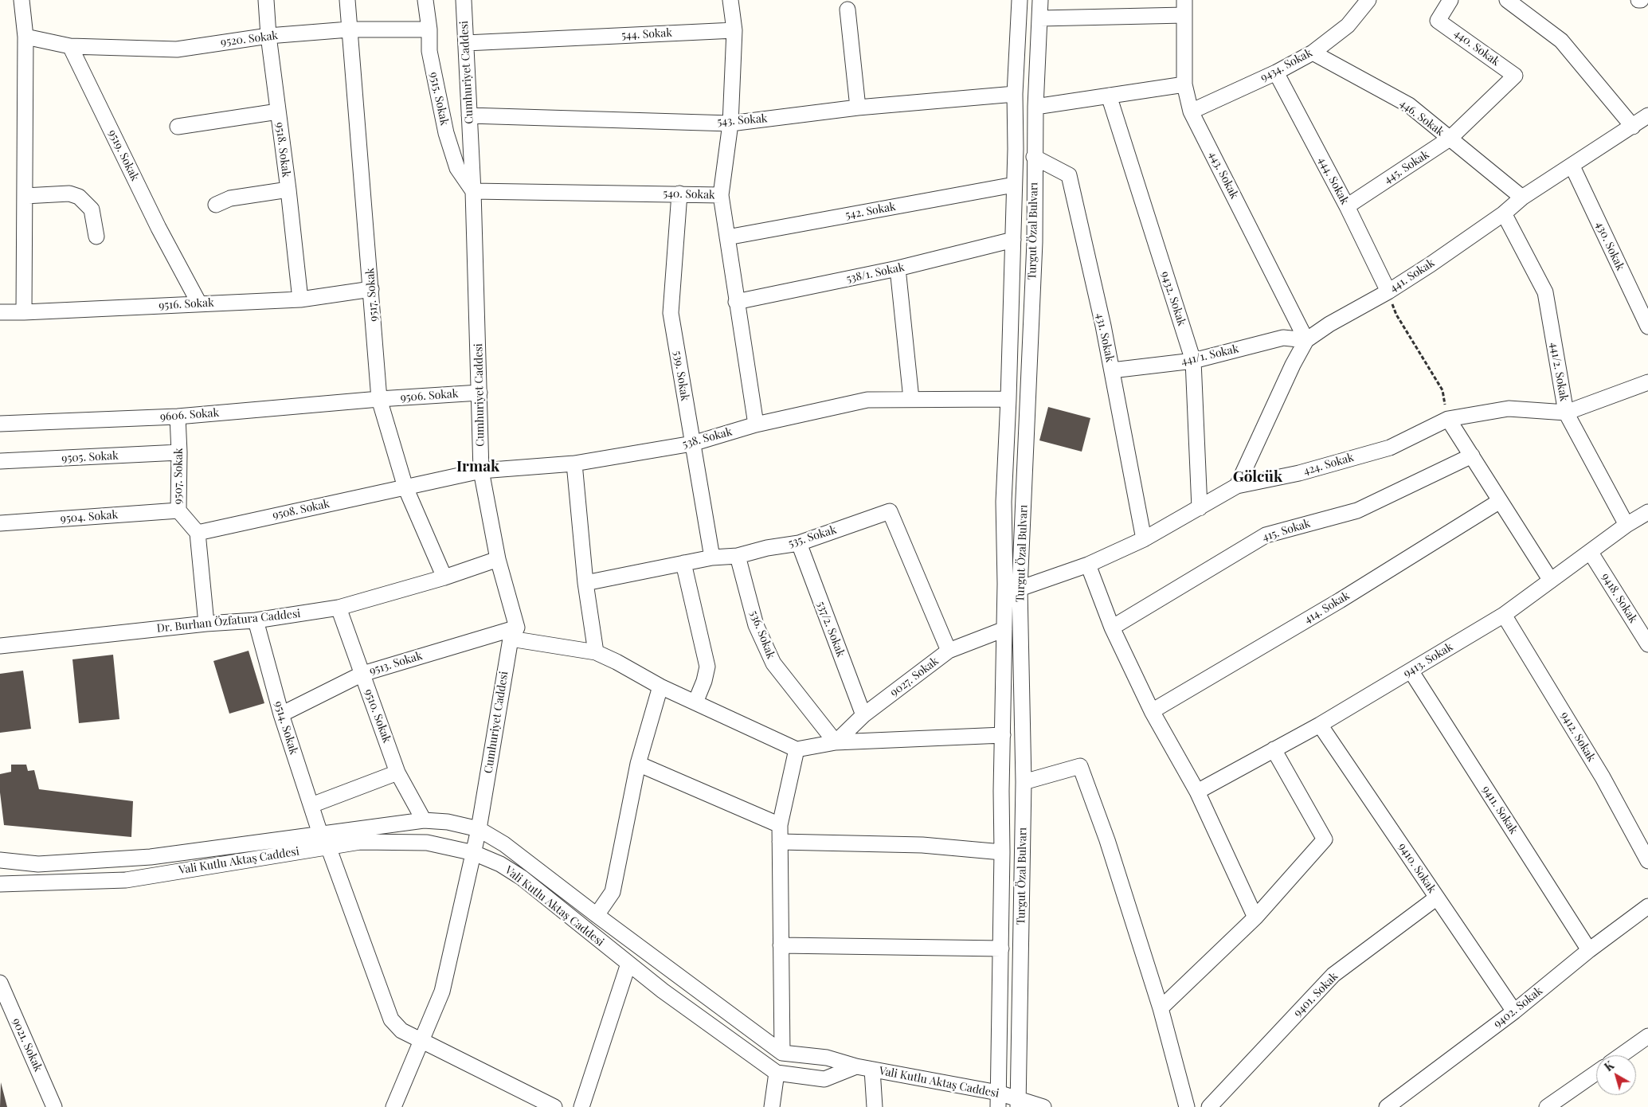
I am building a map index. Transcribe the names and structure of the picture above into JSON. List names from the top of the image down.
{
  "streets": {
    "street": [
      "544. Sokak",
      "9520. Sokak",
      "440. Sokak",
      "9434. Sokak",
      "Cumhuriyet Caddesi",
      "9515. Sokak",
      "446. Sokak",
      "543. Sokak",
      "9518. Sokak",
      "9519. Sokak",
      "445. Sokak",
      "443. Sokak",
      "444. Sokak",
      "540. Sokak",
      "542. Sokak",
      "Turgut Özal Bulvarı",
      "430. Sokak",
      "538/1. Sokak",
      "441. Sokak",
      "9517. Sokak",
      "9432. Sokak",
      "9516. Sokak",
      "431. Sokak",
      "441/1. Sokak",
      "441/2. Sokak",
      "539. Sokak",
      "9506. Sokak",
      "9606. Sokak",
      "538. Sokak",
      "9505. Sokak",
      "424. Sokak",
      "9507. Sokak",
      "9508. Sokak",
      "9504. Sokak",
      "415. Sokak",
      "535. Sokak",
      "9418. Sokak",
      "414. Sokak",
      "Dr. Burhan Özfatura Caddesi",
      "537/2. Sokak",
      "536. Sokak",
      "9413. Sokak",
      "9513. Sokak",
      "9027. Sokak",
      "9510. Sokak",
      "9514. Sokak",
      "9412. Sokak",
      "9411. Sokak",
      "Vali Kutlu Aktaş Caddesi",
      "9410. Sokak",
      "9401. Sokak",
      "9402. Sokak",
      "9021. Sokak"
    ]
  },
  "crossings": [
    ["544. Sokak", "Cumhuriyet Caddesi"],
    ["9520. Sokak", "9515. Sokak"],
    ["9520. Sokak", "9518. Sokak"],
    ["9520. Sokak", "9519. Sokak"],
    ["9520. Sokak", "9517. Sokak"],
    ["440. Sokak", "445. Sokak"],
    ["9434. Sokak", "446. Sokak"],
    ["9434. Sokak", "443. Sokak"],
    ["9434. Sokak", "444. Sokak"],
    ["Cumhuriyet Caddesi", "9515. Sokak"],
    ["Cumhuriyet Caddesi", "543. Sokak"],
    ["Cumhuriyet Caddesi", "540. Sokak"],
    ["Cumhuriyet Caddesi", "9506. Sokak"],
    ["Cumhuriyet Caddesi", "538. Sokak"],
    ["Cumhuriyet Caddesi", "Dr. Burhan Özfatura Caddesi"],
    ["Cumhuriyet Caddesi", "9513. Sokak"],
    ["Cumhuriyet Caddesi", "Vali Kutlu Aktaş Caddesi"],
    ["9515. Sokak", "540. Sokak"],
    ["446. Sokak", "445. Sokak"],
    ["446. Sokak", "441. Sokak"],
    ["543. Sokak", "Turgut Özal Bulvarı"],
    ["9518. Sokak", "9516. Sokak"],
    ["9519. Sokak", "9516. Sokak"],
    ["445. Sokak", "444. Sokak"],
    ["443. Sokak", "441. Sokak"],
    ["443. Sokak", "441/1. Sokak"],
    ["444. Sokak", "441. Sokak"],
    ["540. Sokak", "542. Sokak"],
    ["540. Sokak", "538/1. Sokak"],
    ["540. Sokak", "539. Sokak"],
    ["540. Sokak", "538. Sokak"],
    ["542. Sokak", "Turgut Özal Bulvarı"],
    ["Turgut Özal Bulvarı", "538/1. Sokak"],
    ["Turgut Özal Bulvarı", "431. Sokak"],
    ["Turgut Özal Bulvarı", "538. Sokak"],
    ["Turgut Özal Bulvarı", "424. Sokak"],
    ["Turgut Özal Bulvarı", "9027. Sokak"],
    ["Turgut Özal Bulvarı", "Vali Kutlu Aktaş Caddesi"],
    ["430. Sokak", "441. Sokak"],
    ["441. Sokak", "441/1. Sokak"],
    ["441. Sokak", "441/2. Sokak"],
    ["441. Sokak", "424. Sokak"],
    ["9517. Sokak", "9516. Sokak"],
    ["9517. Sokak", "9506. Sokak"],
    ["9517. Sokak", "9606. Sokak"],
    ["9517. Sokak", "538. Sokak"],
    ["9517. Sokak", "9508. Sokak"],
    ["9517. Sokak", "Dr. Burhan Özfatura Caddesi"],
    ["9432. Sokak", "441/1. Sokak"],
    ["9432. Sokak", "424. Sokak"],
    ["431. Sokak", "441/1. Sokak"],
    ["431. Sokak", "424. Sokak"],
    ["441/2. Sokak", "424. Sokak"],
    ["441/2. Sokak", "9413. Sokak"],
    ["539. Sokak", "538. Sokak"],
    ["539. Sokak", "535. Sokak"],
    ["9506. Sokak", "9606. Sokak"],
    ["9606. Sokak", "9507. Sokak"],
    ["538. Sokak", "9508. Sokak"],
    ["9505. Sokak", "9507. Sokak"],
    ["9507. Sokak", "9508. Sokak"],
    ["9507. Sokak", "9504. Sokak"],
    ["535. Sokak", "537/2. Sokak"],
    ["535. Sokak", "536. Sokak"],
    ["535. Sokak", "9027. Sokak"],
    ["9418. Sokak", "9413. Sokak"],
    ["Dr. Burhan Özfatura Caddesi", "9510. Sokak"],
    ["Dr. Burhan Özfatura Caddesi", "9514. Sokak"],
    ["537/2. Sokak", "9027. Sokak"],
    ["536. Sokak", "9027. Sokak"],
    ["9413. Sokak", "9412. Sokak"],
    ["9413. Sokak", "9411. Sokak"],
    ["9413. Sokak", "9410. Sokak"],
    ["9513. Sokak", "9510. Sokak"],
    ["9513. Sokak", "9514. Sokak"],
    ["9510. Sokak", "Vali Kutlu Aktaş Caddesi"],
    ["9514. Sokak", "Vali Kutlu Aktaş Caddesi"],
    ["9411. Sokak", "9402. Sokak"],
    ["9410. Sokak", "9401. Sokak"],
    ["9410. Sokak", "9402. Sokak"]
  ],
  "districts": ["Irmak", "Gölcük"],
  "north": "top left"
}
